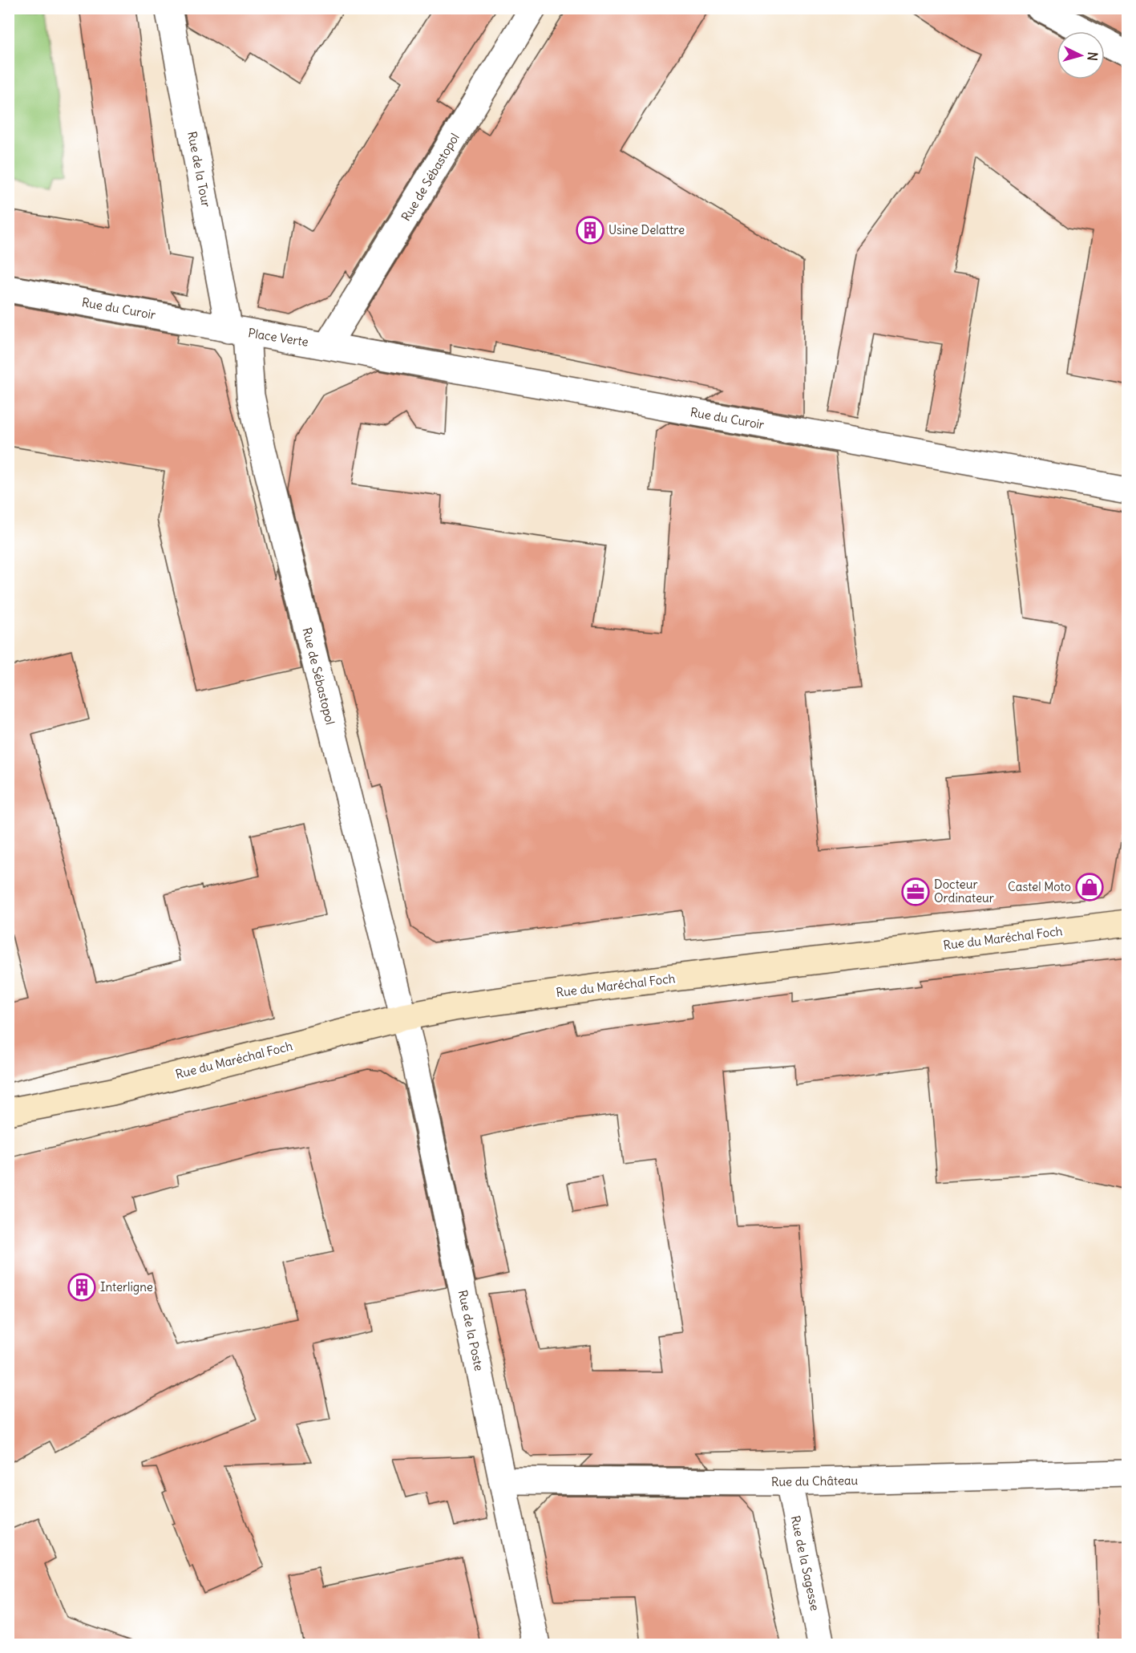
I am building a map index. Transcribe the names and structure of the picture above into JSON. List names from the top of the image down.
{
  "streets": {
    "main road": ["Rue du Maréchal Foch"],
    "street": [
      "Rue de la Tour",
      "Rue de Sébastopol",
      "Rue du Curoir",
      "Place Verte",
      "Rue de la Poste",
      "Rue du Château",
      "Rue de la Sagesse"
    ]
  },
  "crossings": [
    ["Rue de la Tour", "Rue de Sébastopol"],
    ["Rue de la Tour", "Rue du Curoir"],
    ["Rue de la Tour", "Place Verte"],
    ["Rue de Sébastopol", "Rue du Curoir"],
    ["Rue de Sébastopol", "Place Verte"],
    ["Rue de Sébastopol", "Rue du Maréchal Foch"],
    ["Rue de Sébastopol", "Rue de la Poste"],
    ["Rue du Curoir", "Place Verte"],
    ["Rue du Maréchal Foch", "Rue de la Poste"],
    ["Rue de la Poste", "Rue du Château"],
    ["Rue du Château", "Rue de la Sagesse"]
  ],
  "places": {
    "building": ["Usine Delattre", "Interligne"],
    "shop": ["Castel Moto"],
    "office": ["Docteur Ordinateur"]
  },
  "north": "right"
}
